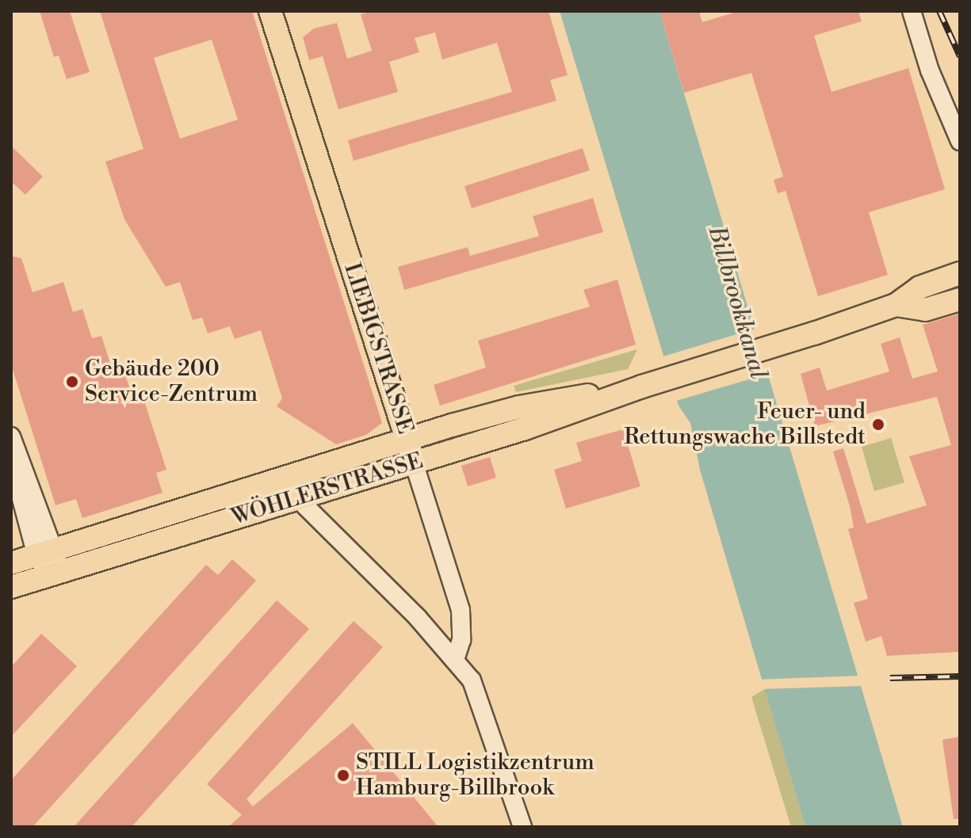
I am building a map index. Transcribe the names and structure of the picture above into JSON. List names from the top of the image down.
{
  "streets": {
    "main road": ["LIEBIGSTRASSE", "WÖHLERSTRASSE"]
  },
  "crossings": [
    ["LIEBIGSTRASSE", "WÖHLERSTRASSE"]
  ],
  "water": ["Billbrookkanal"],
  "places": ["Gebäude 200 Service-Zentrum", "Feuer- und Rettungswache Billstedt", "STILL Logistikzentrum Hamburg-Billbrook"]
}
